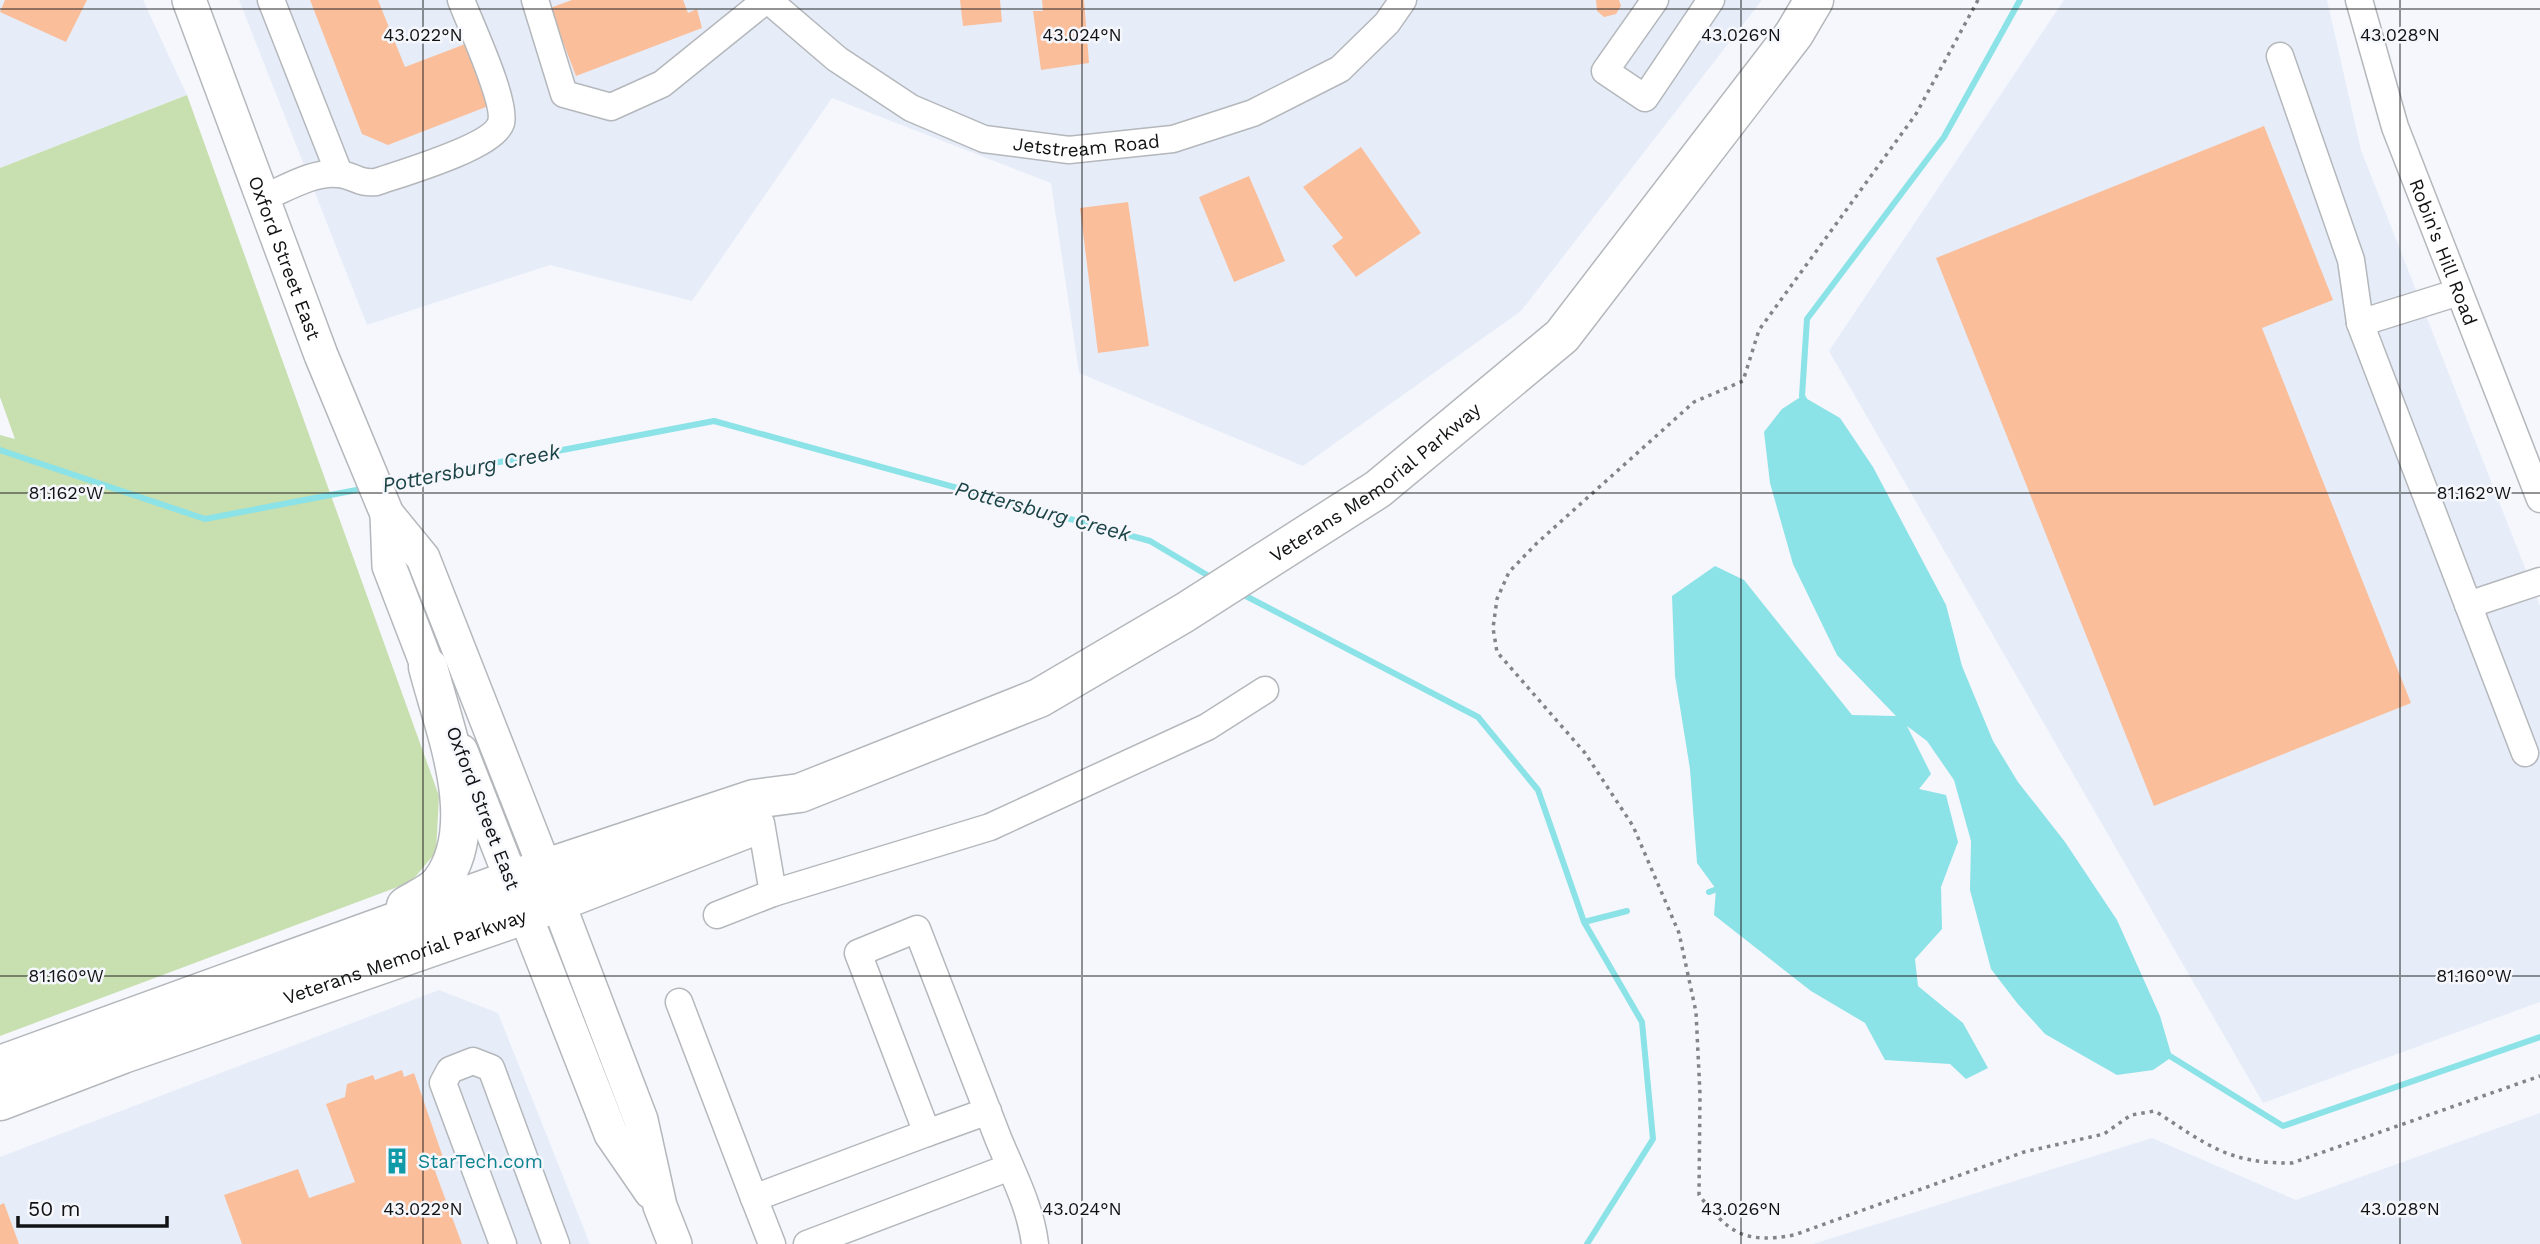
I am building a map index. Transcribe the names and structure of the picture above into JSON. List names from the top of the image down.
{
  "streets": {
    "highway": ["Veterans Memorial Parkway"],
    "main road": ["Oxford Street East"],
    "street": ["Jetstream Road", "Robin's Hill Road"]
  },
  "crossings": [
    ["Oxford Street East", "Veterans Memorial Parkway"]
  ],
  "water": ["Pottersburg Creek"],
  "places": {
    "building": ["StarTech.com"]
  },
  "scale_bar": "50 m",
  "coordinates": [
    "43.022°N",
    "43.024°N",
    "43.026°N",
    "43.028°N",
    "81.162°W",
    "81.160°W"
  ]
}
